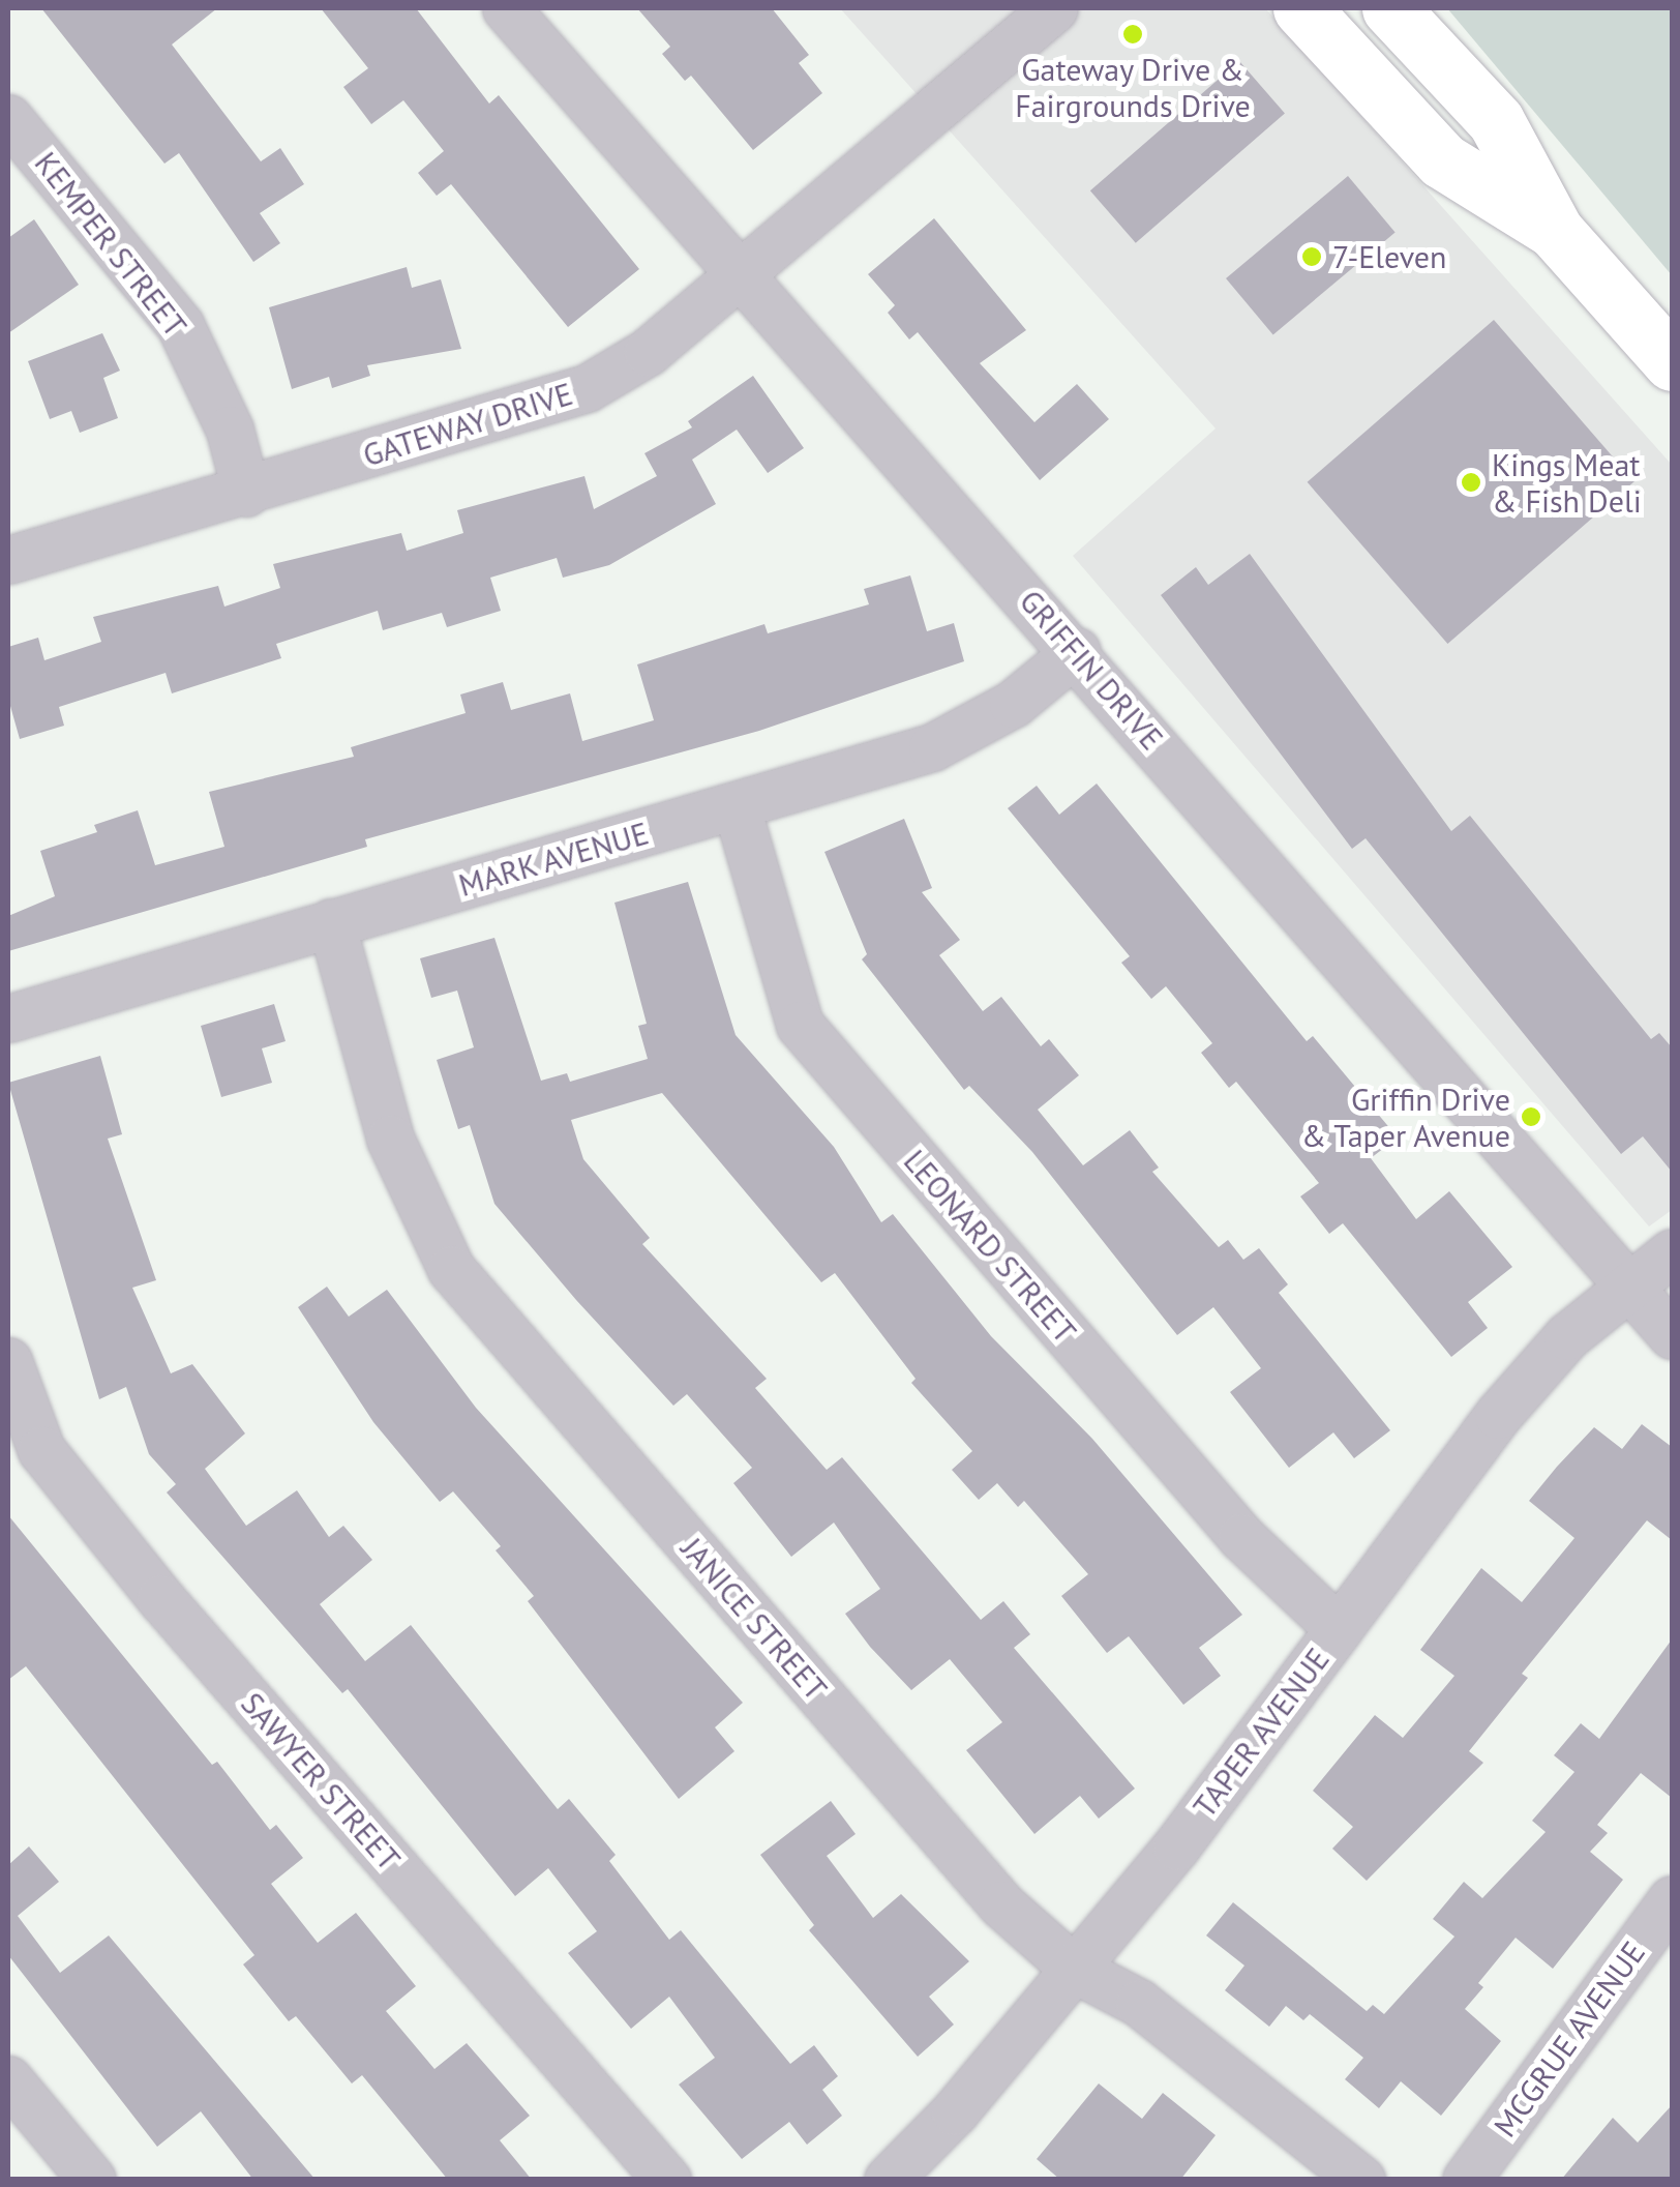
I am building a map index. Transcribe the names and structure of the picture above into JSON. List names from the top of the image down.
{
  "streets": {
    "street": [
      "KEMPER STREET",
      "GATEWAY DRIVE",
      "GRIFFIN DRIVE",
      "MARK AVENUE",
      "LEONARD STREET",
      "JANICE STREET",
      "TAPER AVENUE",
      "SAWYER STREET",
      "MCGRUE AVENUE"
    ]
  },
  "crossings": [
    ["KEMPER STREET", "GATEWAY DRIVE"],
    ["GATEWAY DRIVE", "GRIFFIN DRIVE"],
    ["GRIFFIN DRIVE", "MARK AVENUE"],
    ["GRIFFIN DRIVE", "TAPER AVENUE"],
    ["MARK AVENUE", "LEONARD STREET"],
    ["MARK AVENUE", "JANICE STREET"],
    ["LEONARD STREET", "TAPER AVENUE"],
    ["JANICE STREET", "TAPER AVENUE"]
  ],
  "places": [
    "Gateway Drive & Fairgrounds Drive",
    "7-Eleven",
    "Kings Meat & Fish Deli",
    "Griffin Drive & Taper Avenue"
  ]
}
